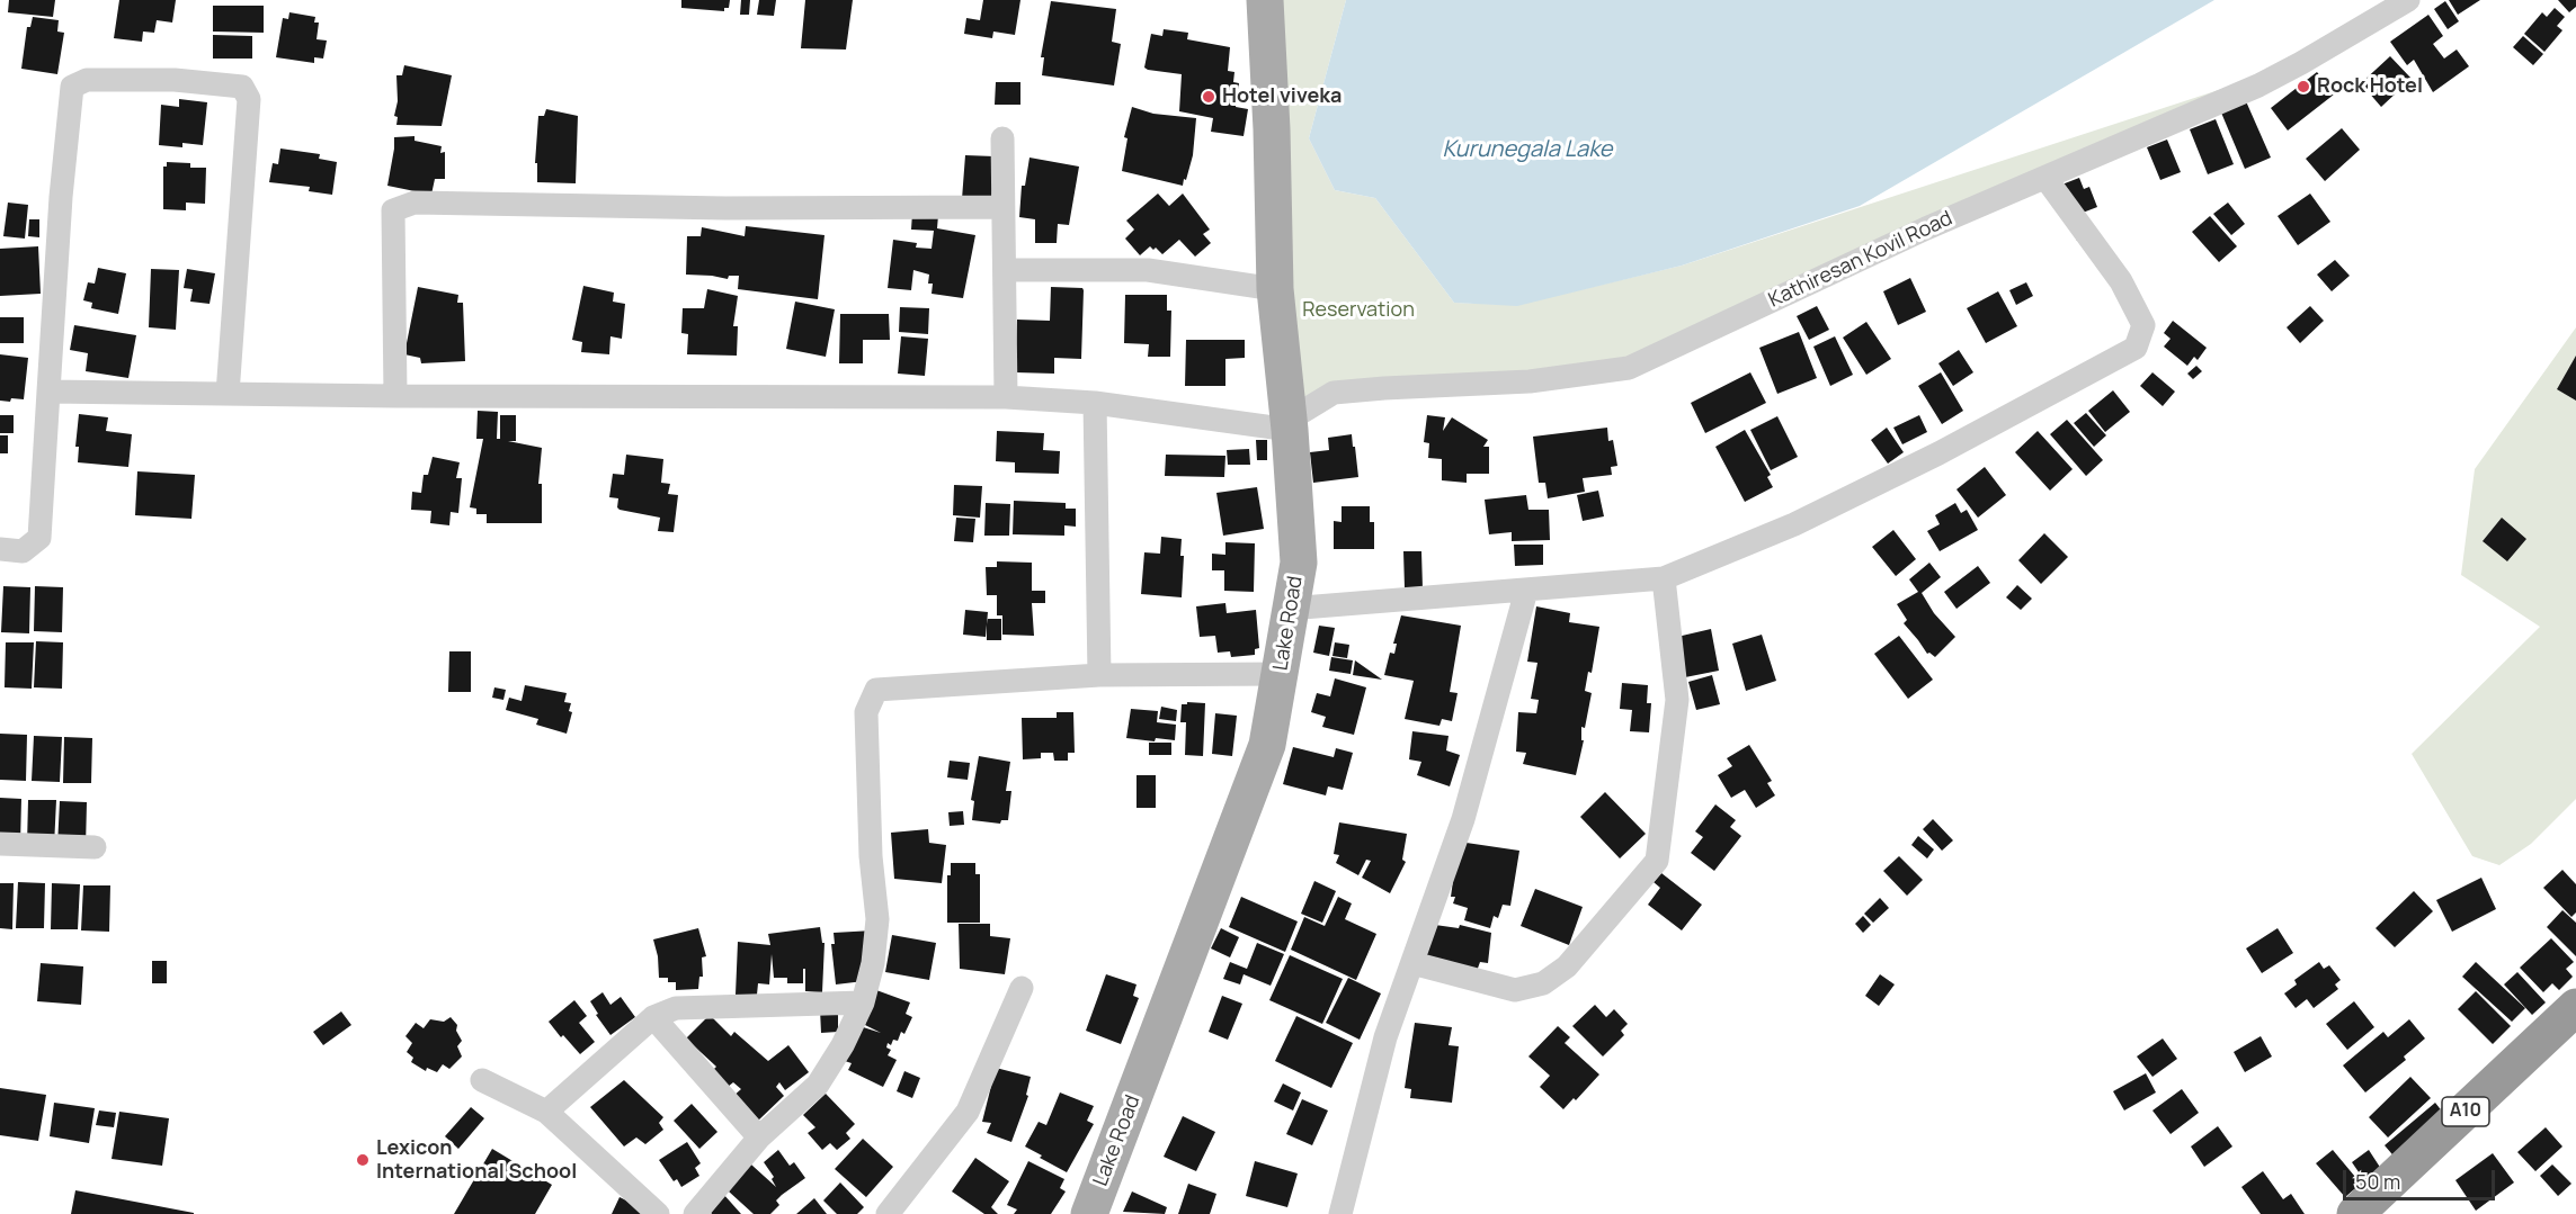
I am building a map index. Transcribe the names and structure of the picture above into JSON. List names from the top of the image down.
{
  "streets": {
    "highway": ["A10"],
    "main road": ["Lake Road"],
    "street": ["Kathiresan Kovil Road"]
  },
  "crossings": [
    ["Kathiresan Kovil Road", "Lake Road"]
  ],
  "water": ["Kurunegala Lake"],
  "parks": ["Reservation"],
  "places": ["Rock Hotel", "Hotel viveka", "Lexicon International School"],
  "scale_bar": "50 m"
}
